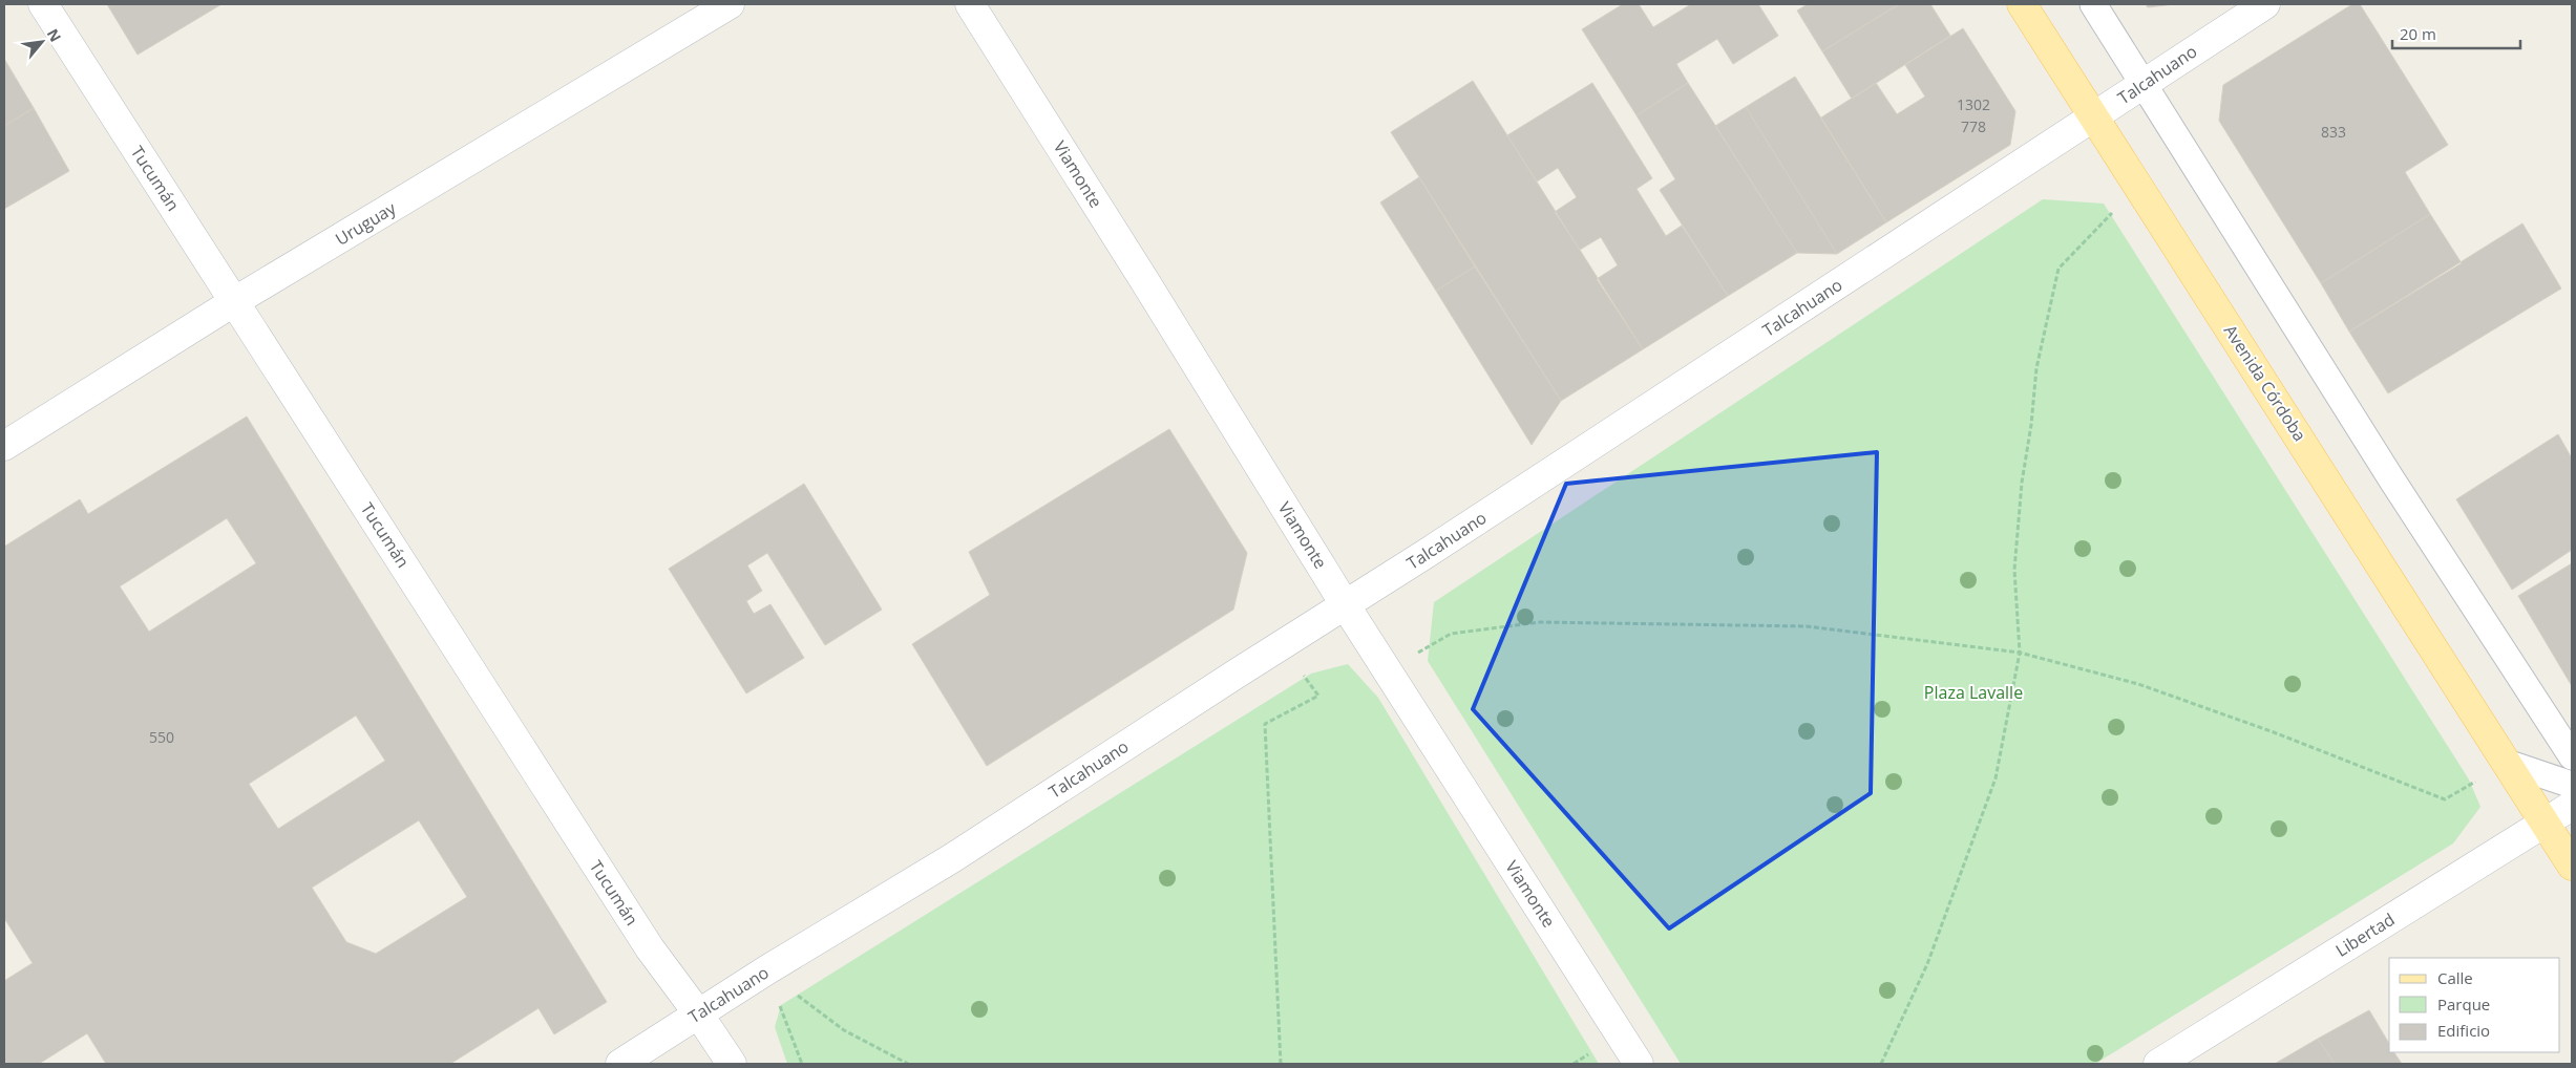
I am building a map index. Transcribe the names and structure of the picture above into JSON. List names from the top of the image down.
{
  "streets": {
    "main road": ["Avenida Córdoba"],
    "street": [
      "Talcahuano",
      "Viamonte",
      "Tucumán",
      "Uruguay",
      "Libertad"
    ]
  },
  "crossings": [
    ["Talcahuano", "Viamonte"],
    ["Talcahuano", "Tucumán"],
    ["Talcahuano", "Avenida Córdoba"],
    ["Tucumán", "Uruguay"],
    ["Avenida Córdoba", "Libertad"]
  ],
  "parks": ["Plaza Lavalle"],
  "house_numbers": [
    "1302",
    "778",
    "833",
    "550"
  ],
  "legend": ["Calle", "Parque", "Edificio"],
  "scale_bar": "20 m",
  "north": "top right"
}
